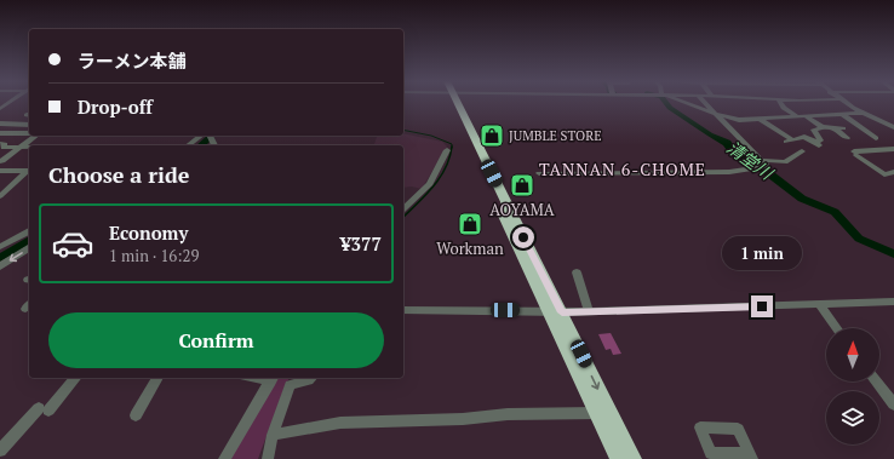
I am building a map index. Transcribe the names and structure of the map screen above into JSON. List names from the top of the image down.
{
  "districts": ["TANNAN 6-CHOME"],
  "water": ["清堂川"],
  "places": {
    "shop": ["JUMBLE STORE", "AOYAMA", "Workman"]
  },
  "north": "top",
  "page": {
    "banner": ["ラーメン本舗", "Drop-off"],
    "heading": "Choose a ride",
    "list": [
      {
        "name": "Economy",
        "note": "1 min · 16:29",
        "value": "¥377"
      }
    ],
    "bubble": "1 min",
    "buttons": "Confirm"
  }
}
